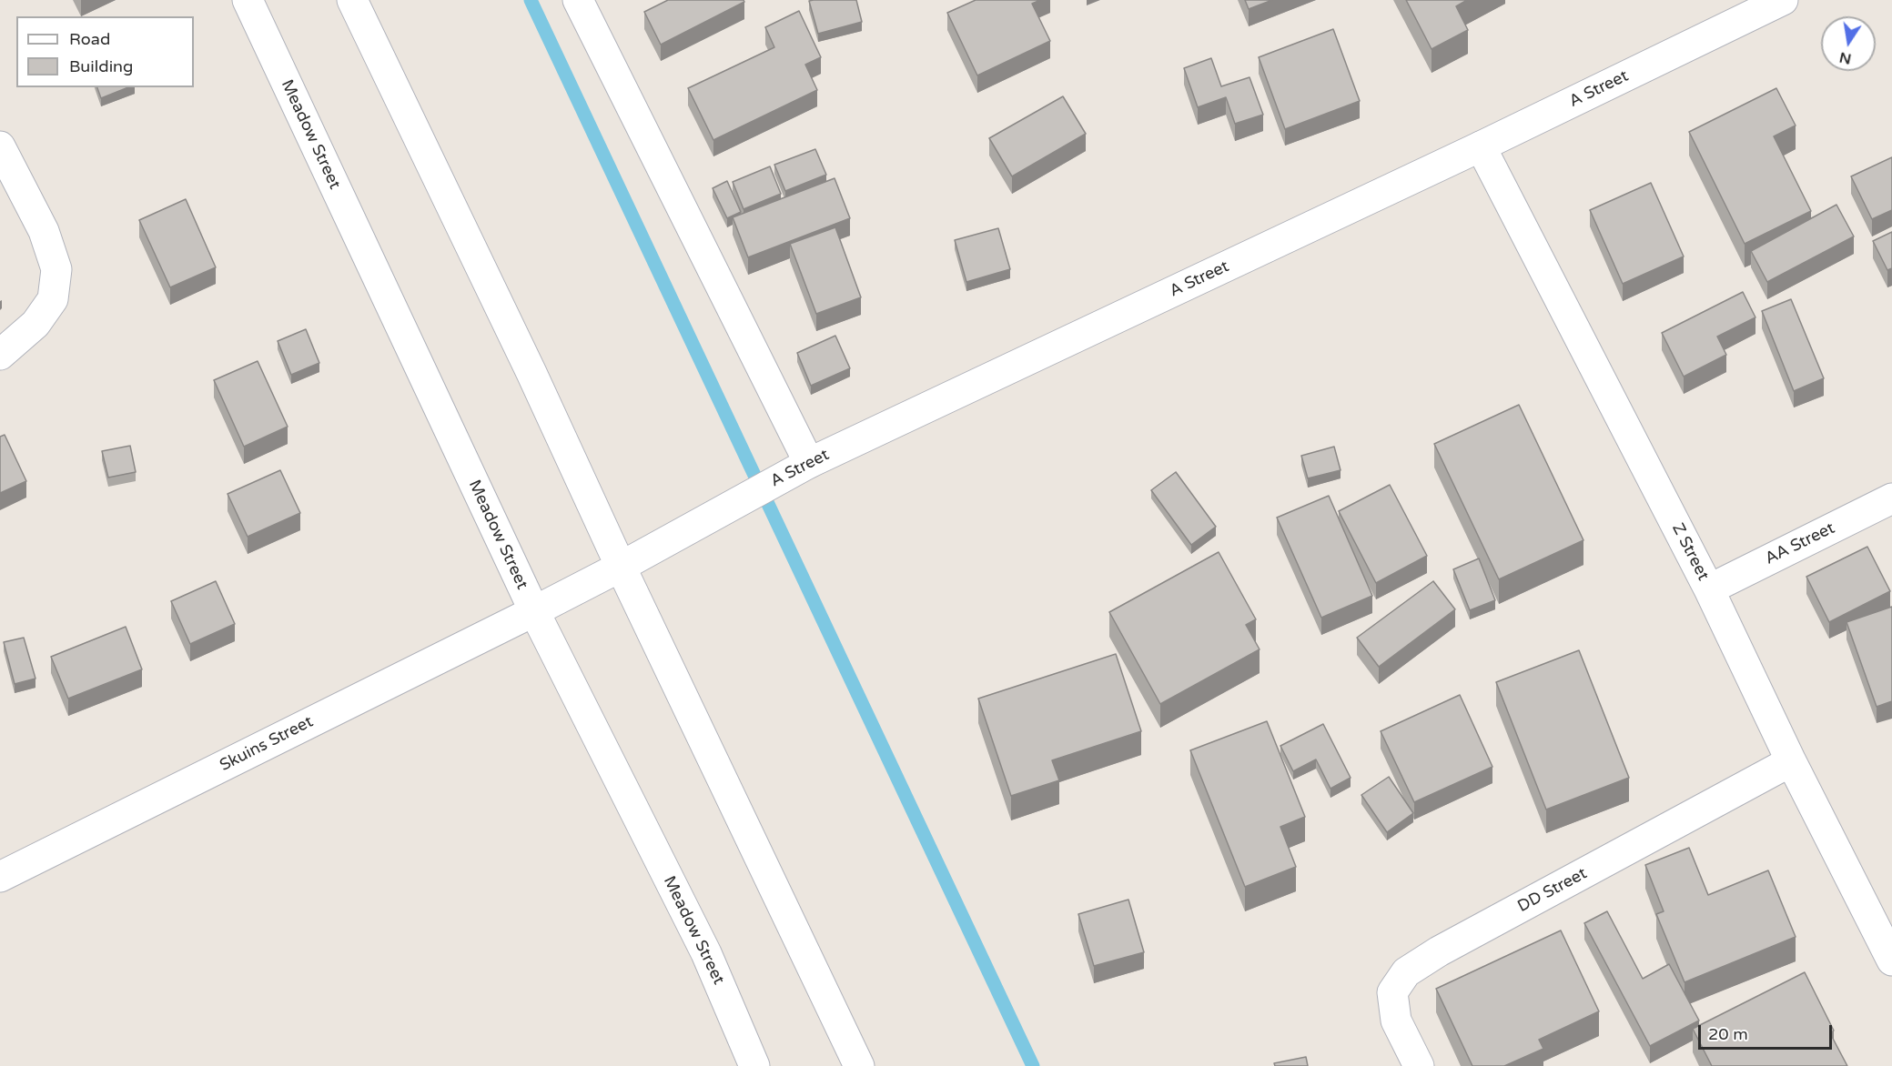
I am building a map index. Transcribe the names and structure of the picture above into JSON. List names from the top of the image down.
{
  "streets": {
    "street": [
      "A Street",
      "Meadow Street",
      "AA Street",
      "Z Street",
      "Skuins Street",
      "DD Street"
    ]
  },
  "crossings": [
    ["A Street", "Meadow Street"],
    ["A Street", "Z Street"],
    ["A Street", "Skuins Street"],
    ["Meadow Street", "Skuins Street"],
    ["AA Street", "Z Street"],
    ["Z Street", "DD Street"]
  ],
  "legend": ["Road", "Building"],
  "scale_bar": "20 m",
  "north": "bottom"
}
